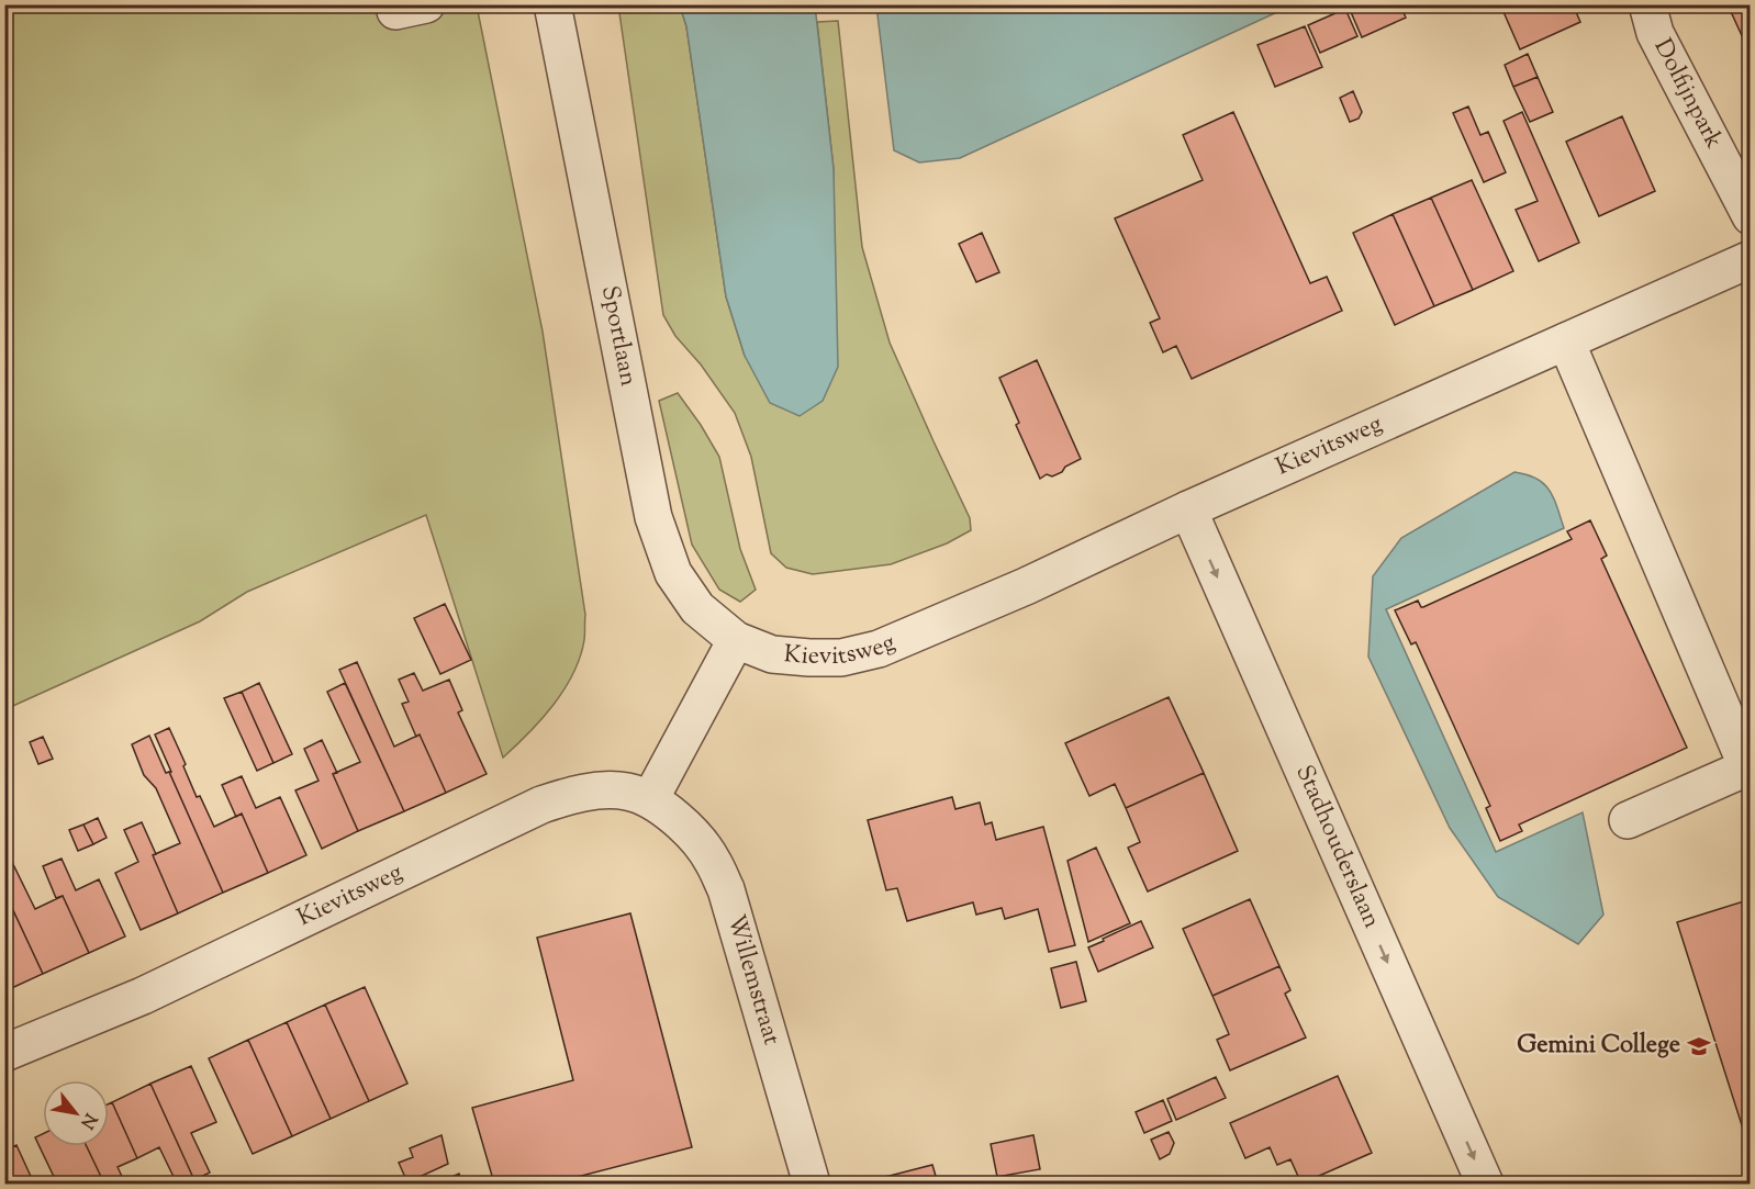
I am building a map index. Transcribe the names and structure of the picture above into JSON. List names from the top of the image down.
{
  "streets": {
    "street": [
      "Dolfijnpark",
      "Sportlaan",
      "Kievitsweg",
      "Stadhouderslaan",
      "Willemstraat"
    ]
  },
  "crossings": [
    ["Sportlaan", "Kievitsweg"],
    ["Kievitsweg", "Stadhouderslaan"],
    ["Kievitsweg", "Willemstraat"]
  ],
  "one_way": ["Stadhouderslaan"],
  "places": {
    "school or university": ["Gemini College"]
  },
  "north": "bottom right"
}
